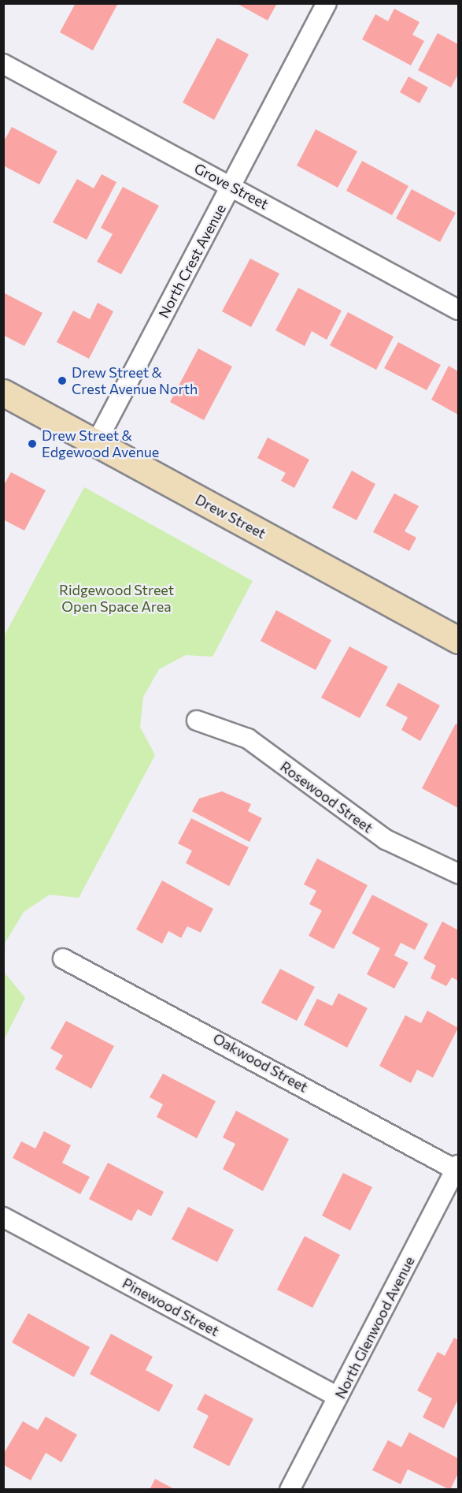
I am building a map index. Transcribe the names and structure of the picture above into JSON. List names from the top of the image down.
{
  "streets": {
    "main road": ["Drew Street"],
    "street": [
      "Grove Street",
      "North Crest Avenue",
      "Rosewood Street",
      "Oakwood Street",
      "Pinewood Street",
      "North Glenwood Avenue"
    ]
  },
  "crossings": [
    ["Grove Street", "North Crest Avenue"],
    ["North Crest Avenue", "Drew Street"],
    ["Oakwood Street", "North Glenwood Avenue"],
    ["Pinewood Street", "North Glenwood Avenue"]
  ],
  "parks": ["Ridgewood Street Open Space Area"],
  "places": ["Drew Street & Crest Avenue North", "Drew Street & Edgewood Avenue"]
}
